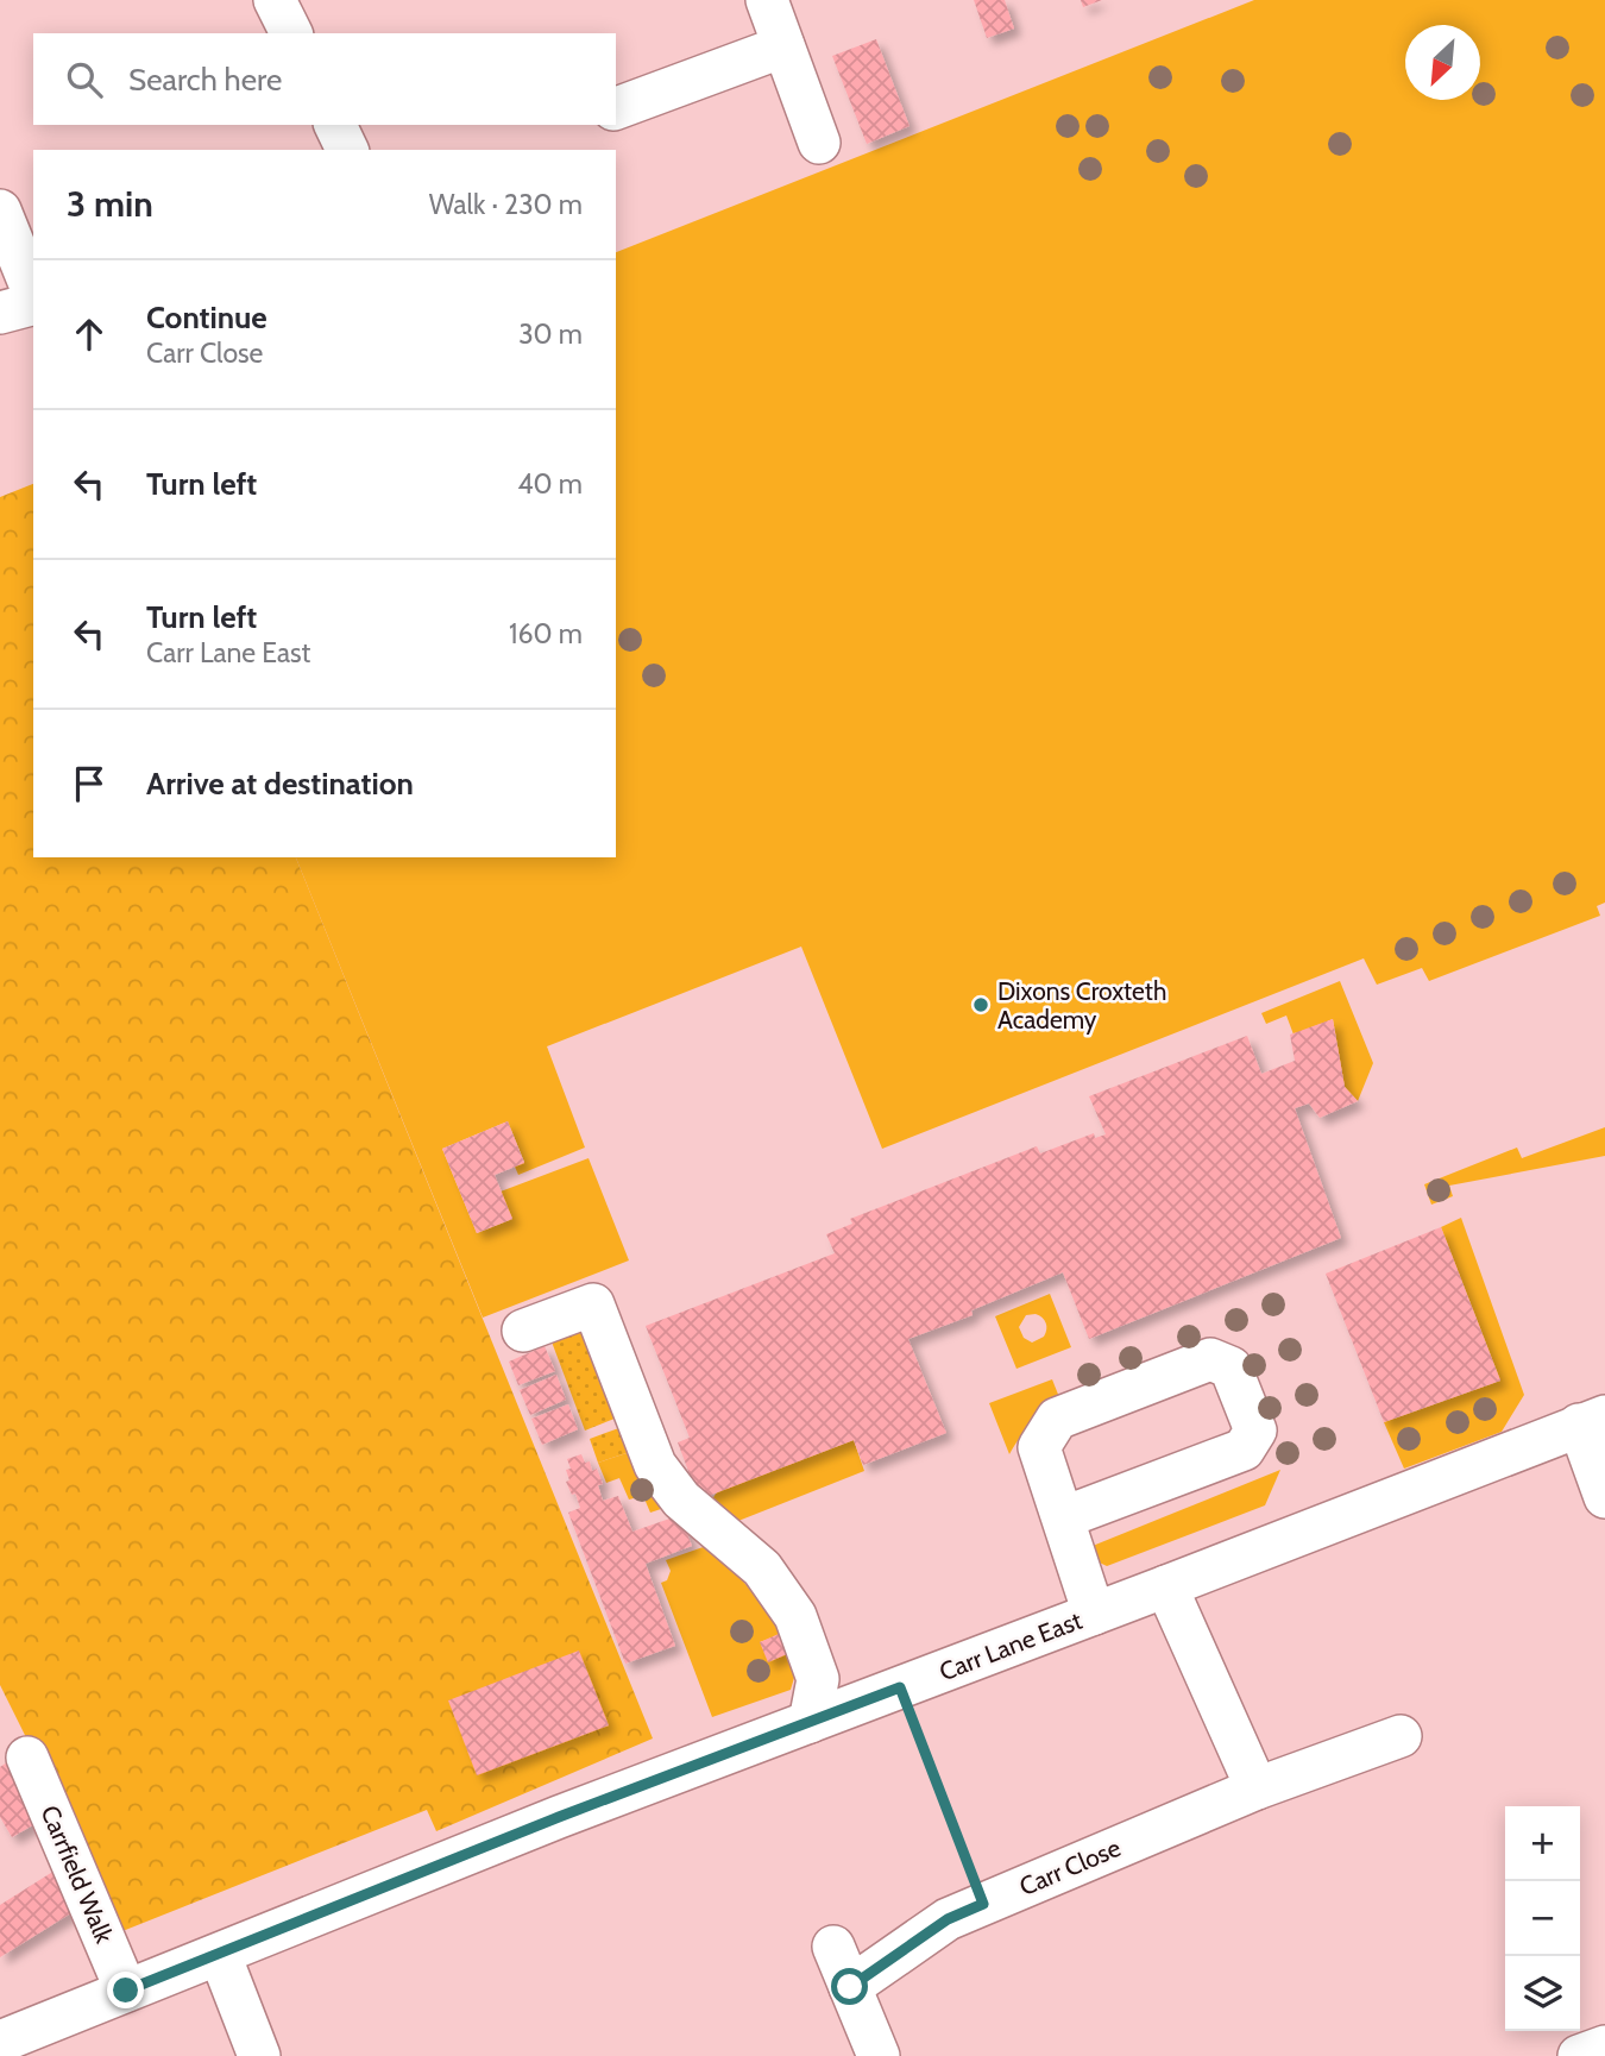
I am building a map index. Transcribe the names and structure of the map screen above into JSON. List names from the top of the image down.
{
  "streets": {
    "street": ["Carr Lane East", "Carr Close", "Carrfield Walk"]
  },
  "crossings": [
    ["Carr Lane East", "Carrfield Walk"]
  ],
  "places": ["Dixons Croxteth Academy"],
  "north": "bottom left",
  "page": {
    "search": "Search here",
    "heading": ["3 min", "Walk · 230 m"],
    "list": [
      ["Continue", "Carr Close", "30 m"],
      ["Turn left", "40 m"],
      ["Turn left", "Carr Lane East", "160 m"],
      "Arrive at destination"
    ],
    "map_buttons": ["+", "−"]
  }
}
